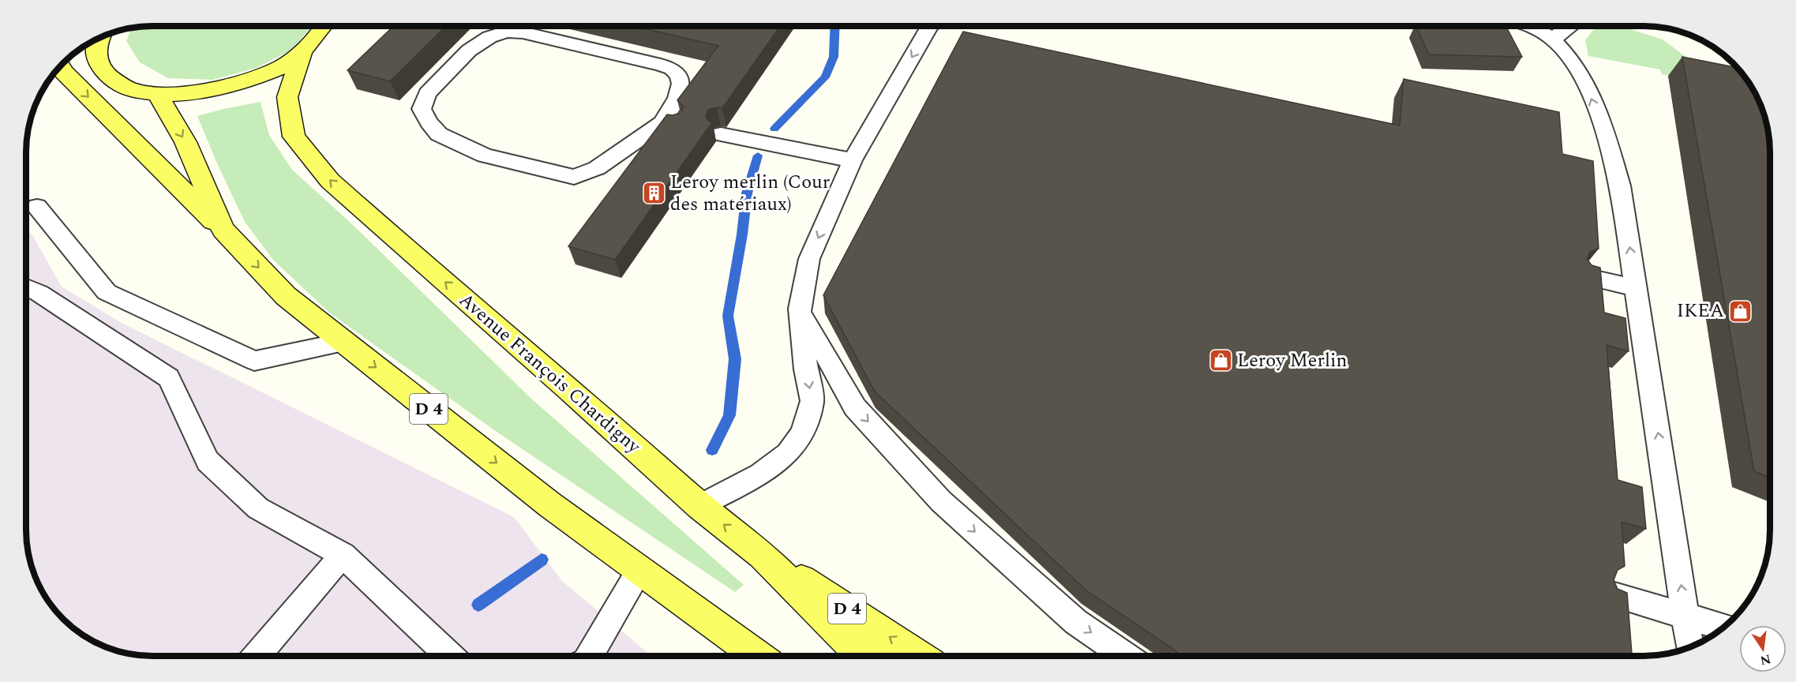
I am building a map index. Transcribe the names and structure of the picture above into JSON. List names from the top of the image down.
{
  "streets": {
    "main road": ["Avenue François Chardigny", "D 4"]
  },
  "crossings": [
    ["Avenue François Chardigny", "D 4"]
  ],
  "places": {
    "building": ["Leroy merlin (Cour des matériaux)"],
    "shop": ["IKEA", "Leroy Merlin"]
  },
  "north": "bottom"
}
